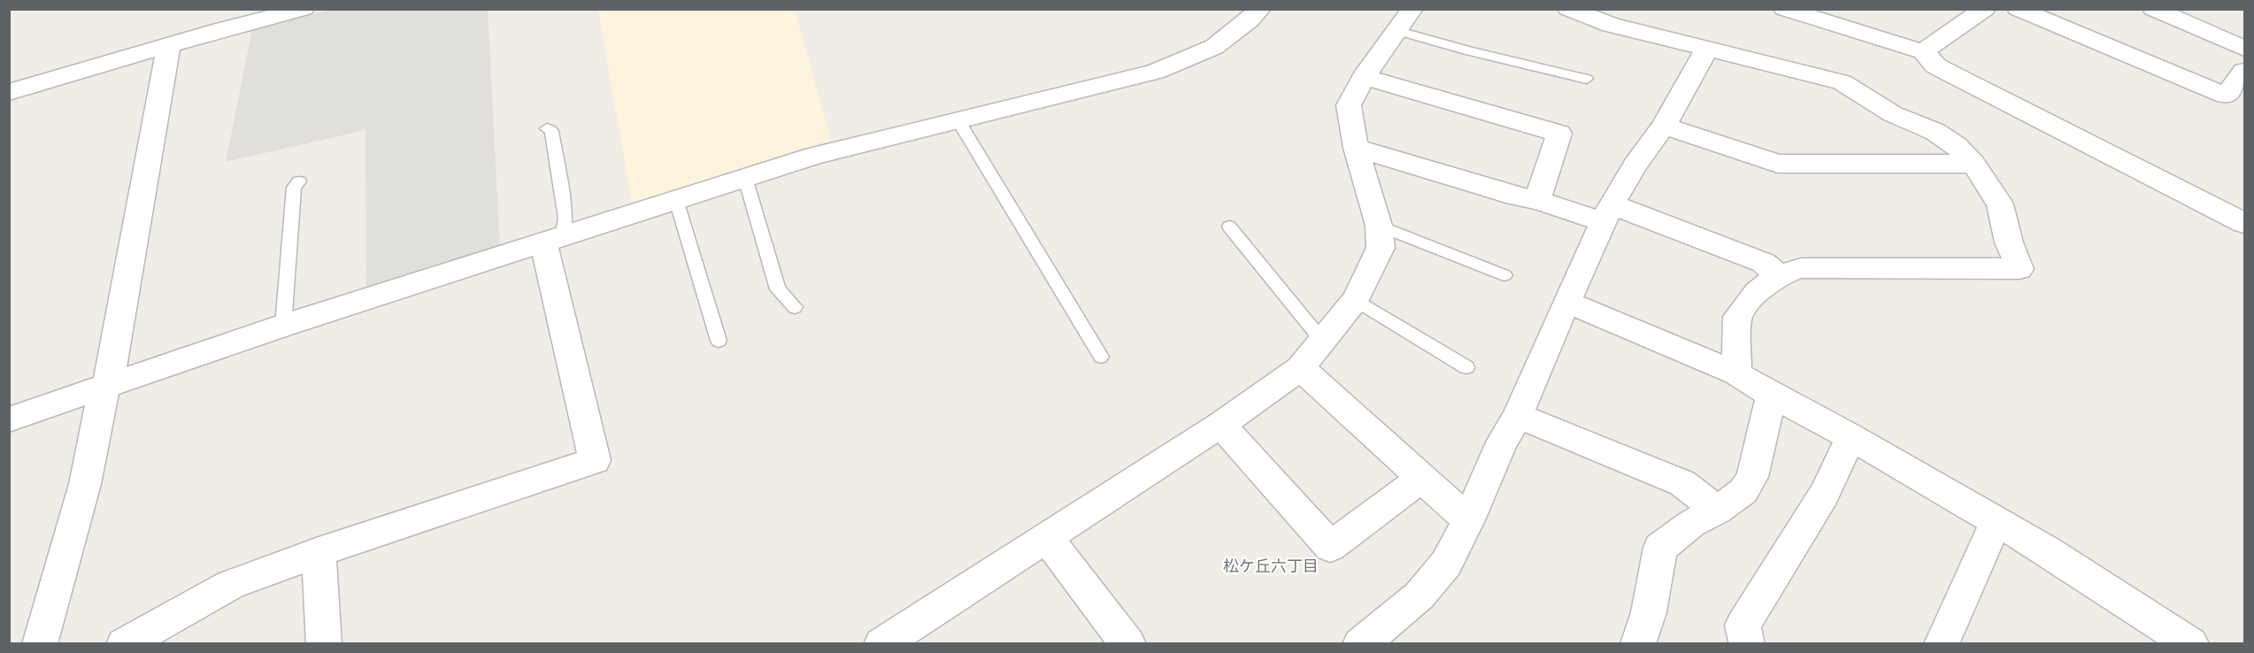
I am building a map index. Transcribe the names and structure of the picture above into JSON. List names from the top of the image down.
{
  "districts": ["松ケ丘六丁目"]
}
